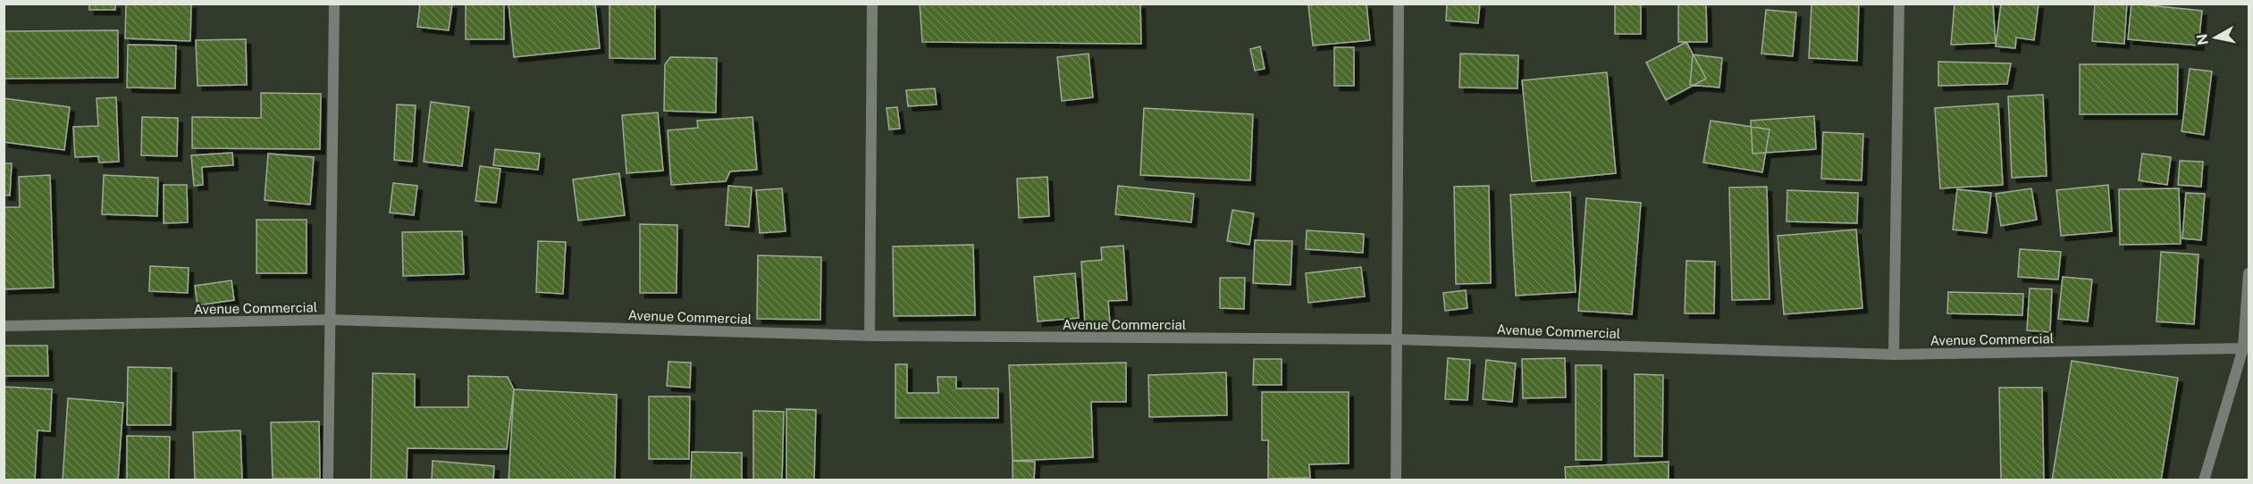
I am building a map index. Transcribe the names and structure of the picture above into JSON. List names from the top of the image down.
{
  "streets": {
    "street": ["Avenue Commercial"]
  },
  "north": "left"
}
